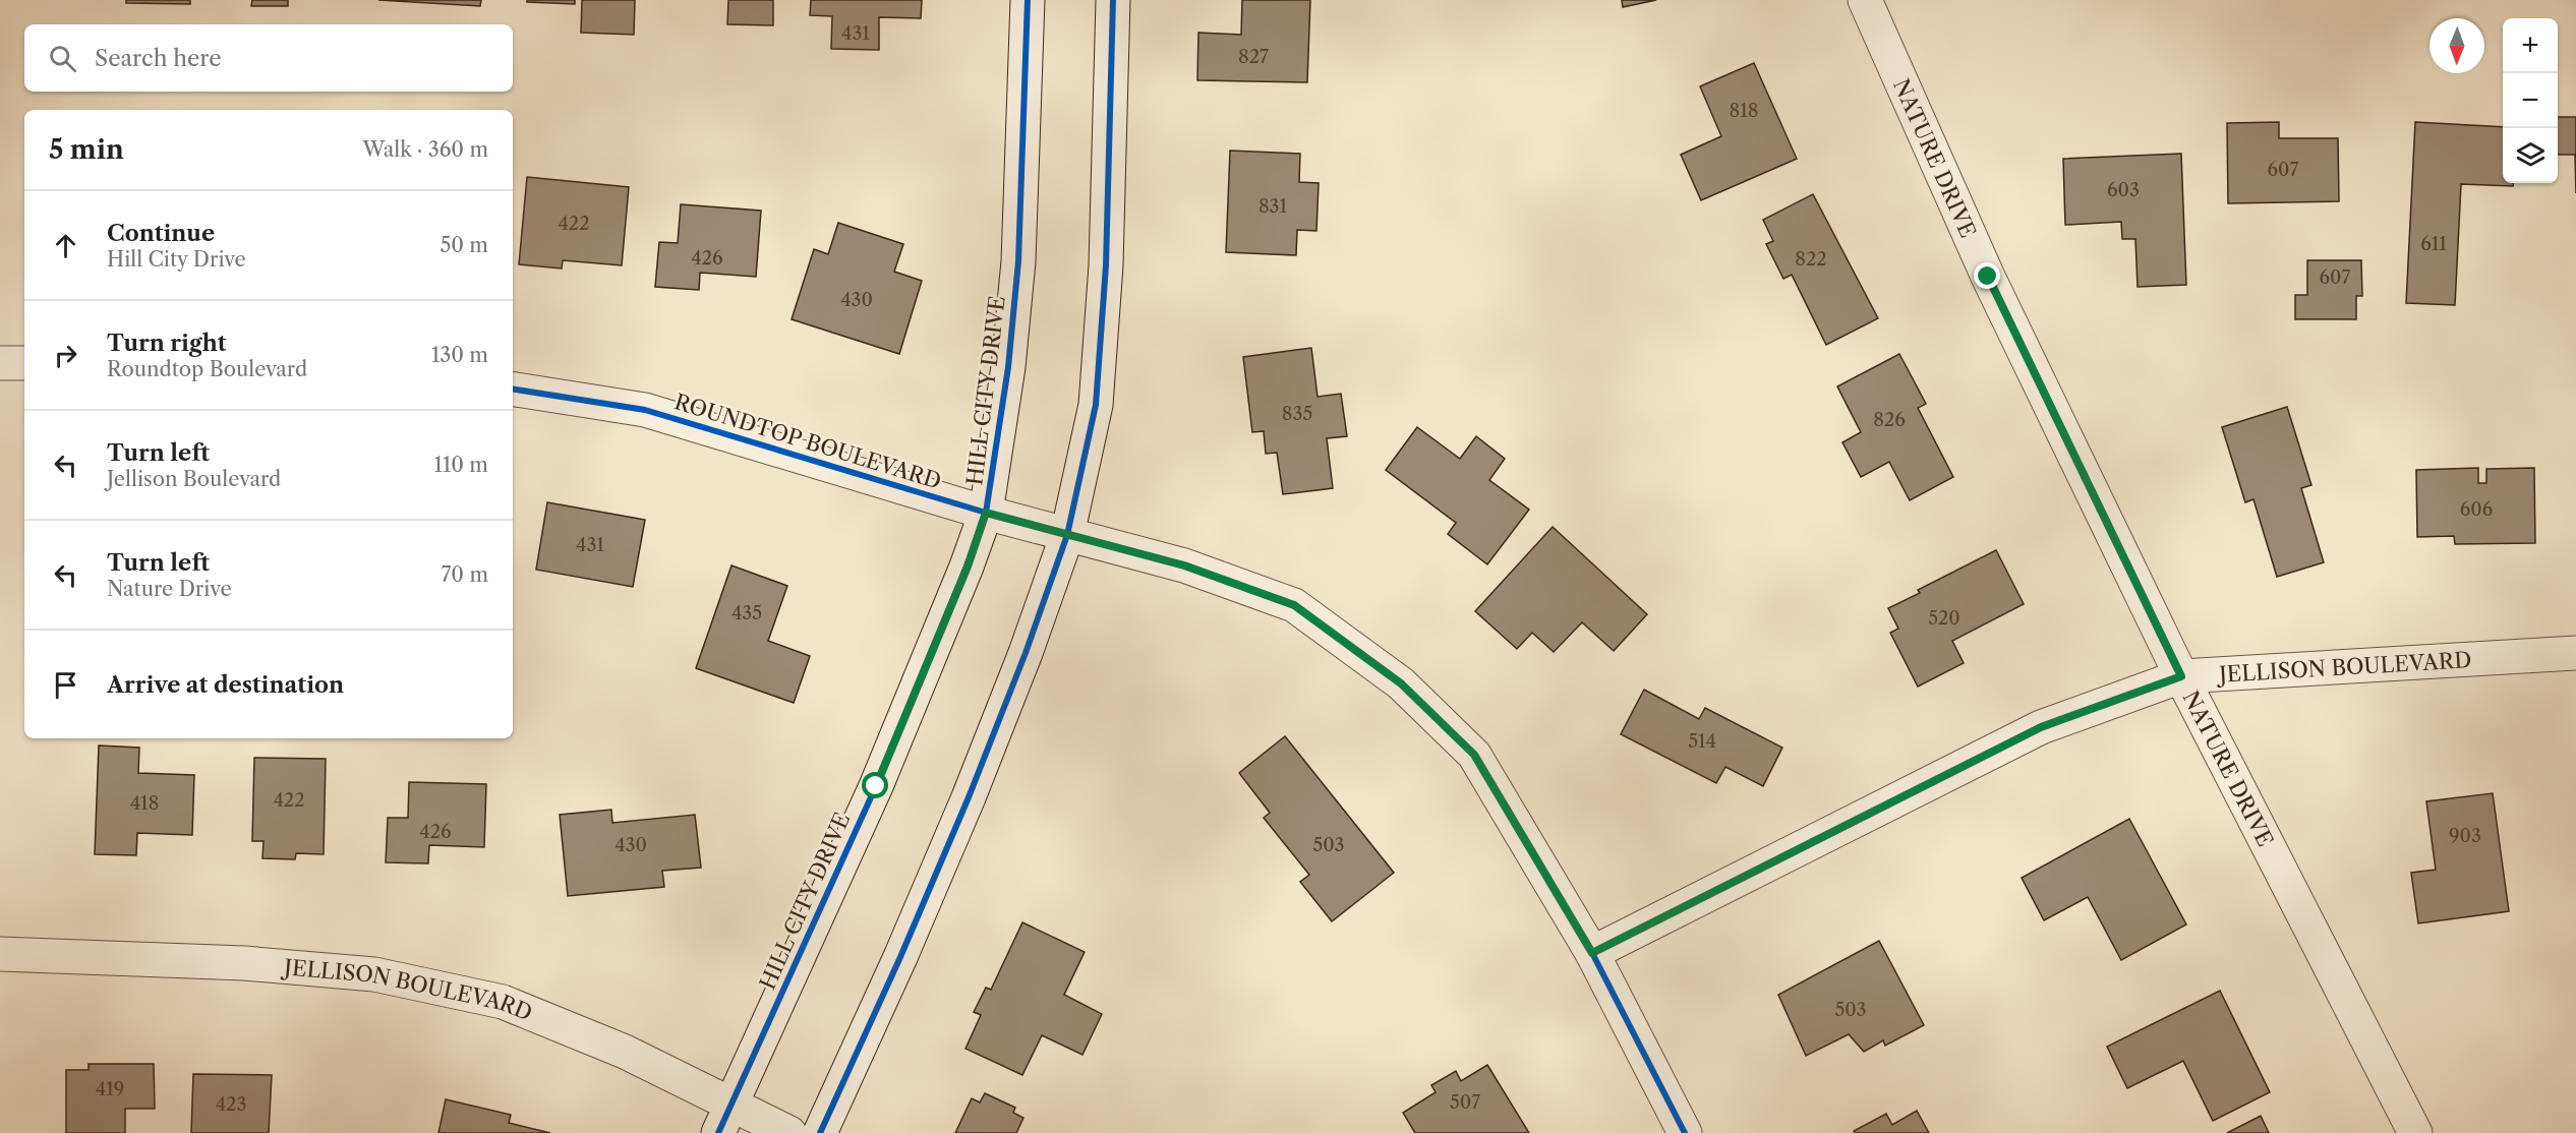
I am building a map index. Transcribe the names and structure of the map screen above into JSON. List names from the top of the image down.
{
  "streets": {
    "street": [
      "NATURE DRIVE",
      "HILL CITY DRIVE",
      "ROUNDTOP BOULEVARD",
      "JELLISON BOULEVARD"
    ]
  },
  "crossings": [
    ["NATURE DRIVE", "JELLISON BOULEVARD"],
    ["HILL CITY DRIVE", "ROUNDTOP BOULEVARD"],
    ["HILL CITY DRIVE", "JELLISON BOULEVARD"],
    ["ROUNDTOP BOULEVARD", "JELLISON BOULEVARD"]
  ],
  "house_numbers": [
    "431",
    "827",
    "818",
    "607",
    "603",
    "831",
    "422",
    "611",
    "426",
    "822",
    "607",
    "430",
    "835",
    "826",
    "606",
    "431",
    "435",
    "520",
    "514",
    "422",
    "418",
    "426",
    "903",
    "430",
    "503",
    "503",
    "419",
    "507",
    "423"
  ],
  "north": "bottom",
  "page": {
    "map_buttons": ["+", "−"],
    "search": "Search here",
    "heading": ["5 min", "Walk · 360 m"],
    "list": [
      ["Continue", "Hill City Drive", "50 m"],
      ["Turn right", "Roundtop Boulevard", "130 m"],
      ["Turn left", "Jellison Boulevard", "110 m"],
      ["Turn left", "Nature Drive", "70 m"],
      "Arrive at destination"
    ]
  }
}
